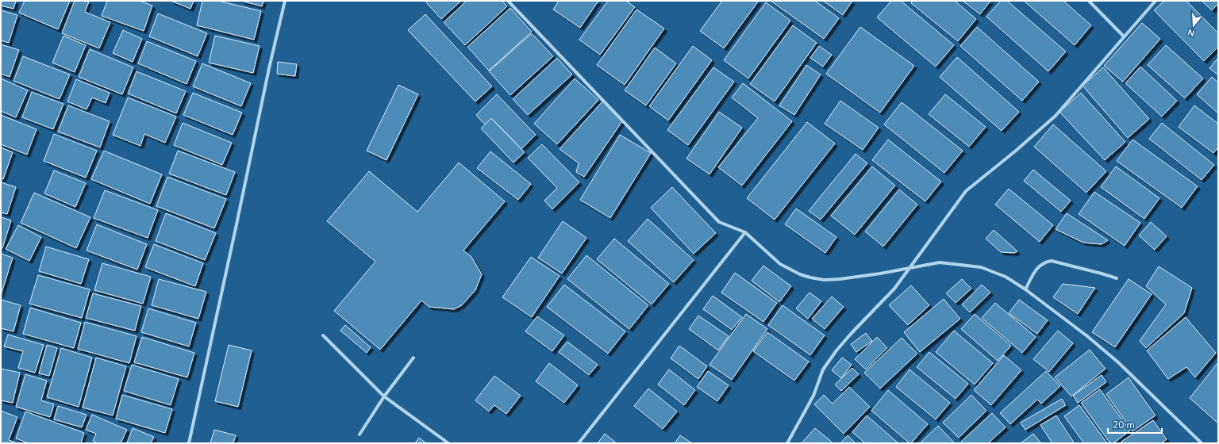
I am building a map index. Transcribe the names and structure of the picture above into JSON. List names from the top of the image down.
{
  "scale_bar": "20 m",
  "north": "bottom"
}
